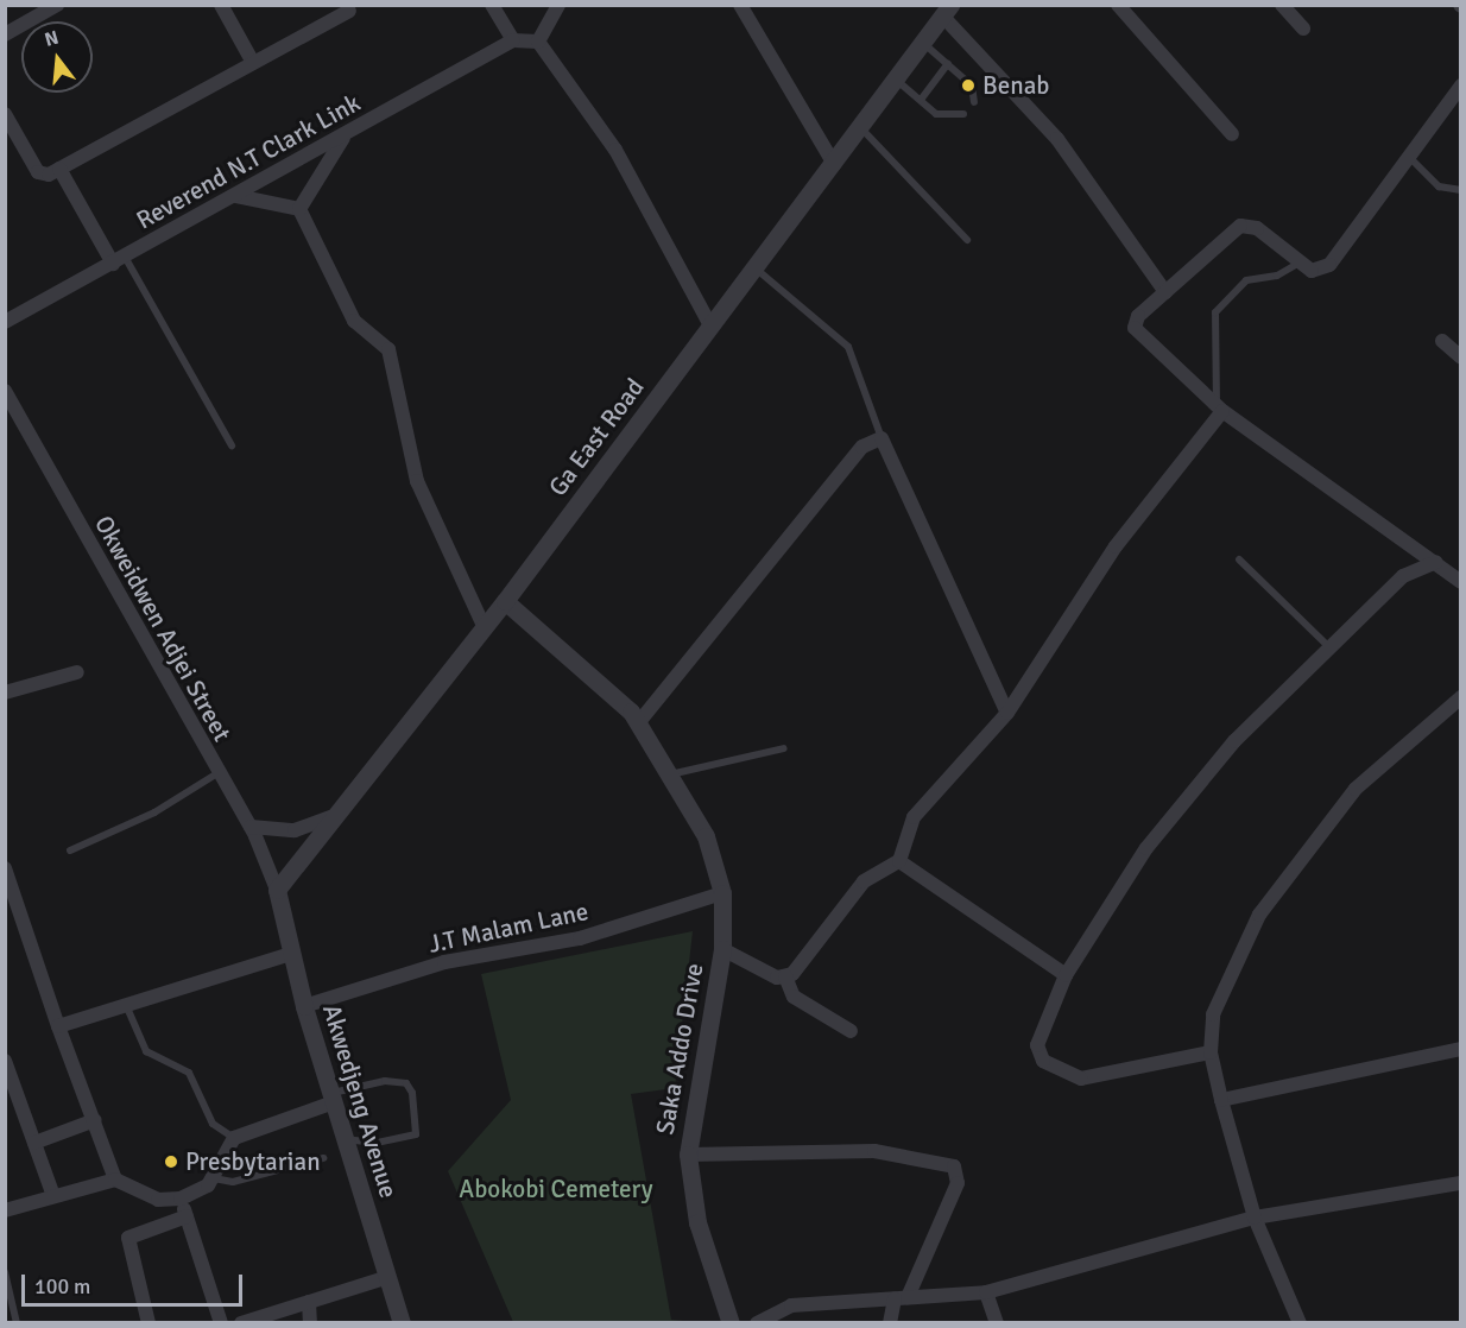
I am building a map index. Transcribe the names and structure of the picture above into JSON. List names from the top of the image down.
{
  "streets": {
    "street": [
      "Reverend N.T Clark Link",
      "Ga East Road",
      "Okweidwen Adjei Street",
      "J.T Malam Lane",
      "Saka Addo Drive",
      "Akwedjeng Avenue"
    ]
  },
  "crossings": [
    ["Ga East Road", "Okweidwen Adjei Street"],
    ["Ga East Road", "Saka Addo Drive"],
    ["Ga East Road", "Akwedjeng Avenue"],
    ["Okweidwen Adjei Street", "Akwedjeng Avenue"],
    ["J.T Malam Lane", "Saka Addo Drive"],
    ["J.T Malam Lane", "Akwedjeng Avenue"]
  ],
  "parks": ["Abokobi Cemetery"],
  "places": ["Benab", "Presbytarian"],
  "scale_bar": "100 m",
  "north": "top"
}
